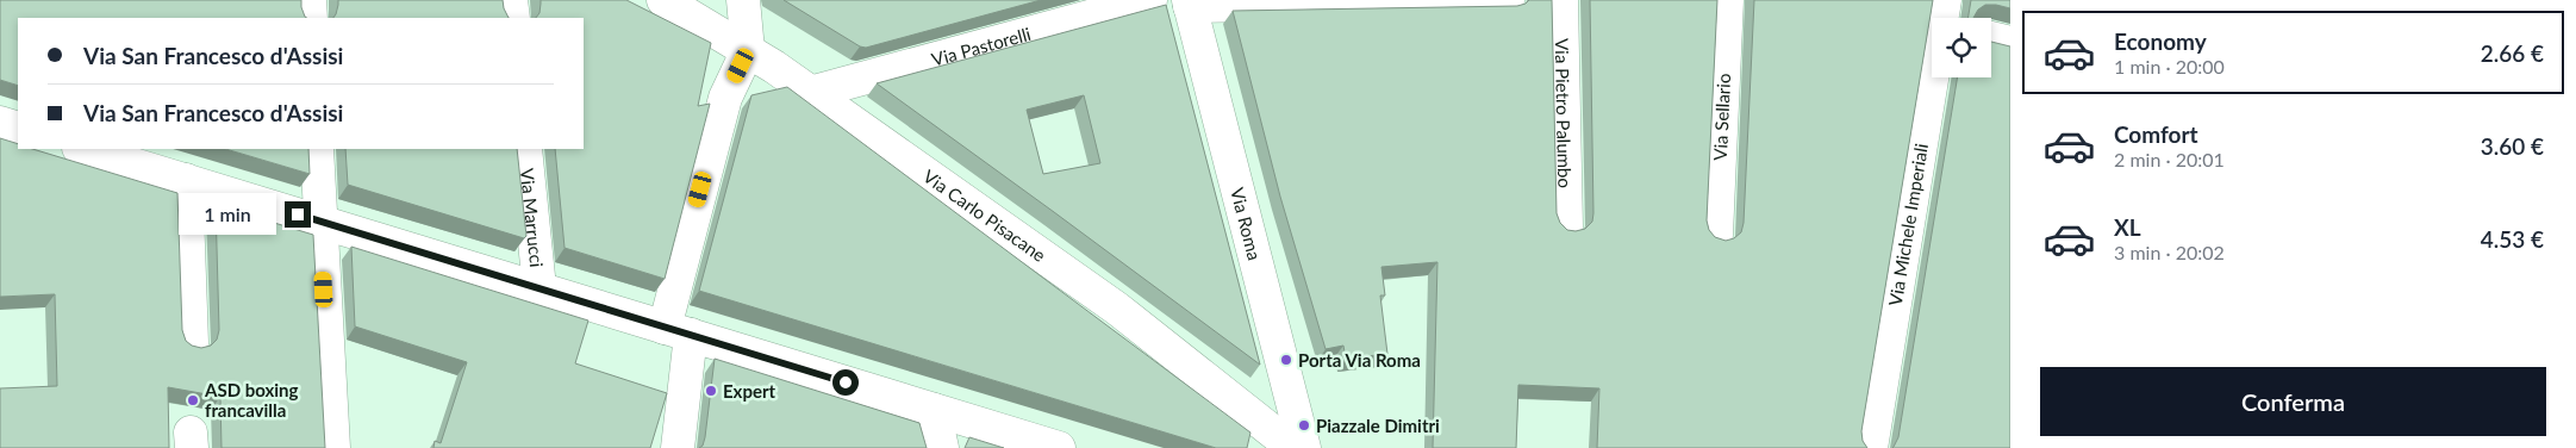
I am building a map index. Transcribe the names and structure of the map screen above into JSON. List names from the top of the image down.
{
  "streets": {
    "street": [
      "Via Pastorelli",
      "Via Pietro Palumbo",
      "Via Sellario",
      "Via Carlo Pisacane",
      "Via Marrucci",
      "Via Roma",
      "Via Michele Imperiali"
    ]
  },
  "crossings": [
    ["Via Pastorelli", "Via Carlo Pisacane"]
  ],
  "places": [
    "Porta Via Roma",
    "Expert",
    "ASD boxing francavilla",
    "Piazzale Dimitri"
  ],
  "page": {
    "list": [
      {
        "name": "Economy",
        "note": "1 min · 20:00",
        "value": "2.66 €"
      },
      {
        "name": "Comfort",
        "note": "2 min · 20:01",
        "value": "3.60 €"
      },
      {
        "name": "XL",
        "note": "3 min · 20:02",
        "value": "4.53 €"
      }
    ],
    "banner": ["Via San Francesco d'Assisi", "Via San Francesco d'Assisi"],
    "bubble": "1 min",
    "buttons": "Conferma"
  }
}
